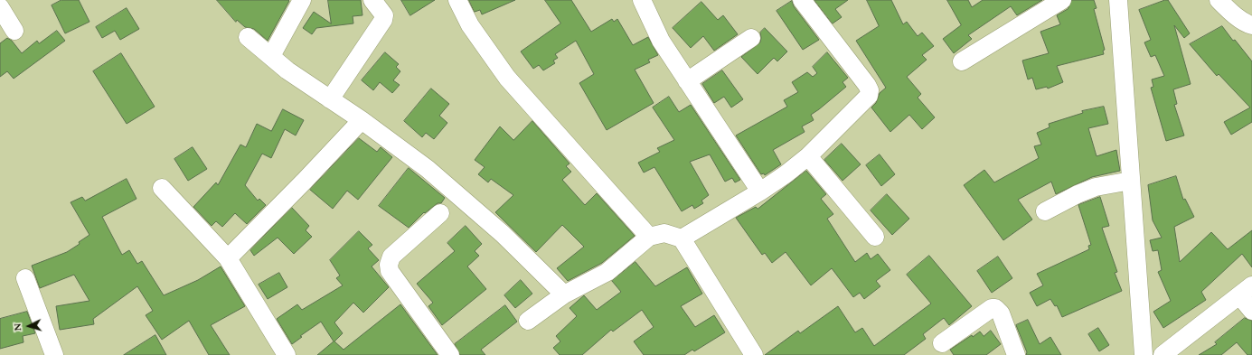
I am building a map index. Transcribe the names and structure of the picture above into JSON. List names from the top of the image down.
{
  "north": "left"
}
